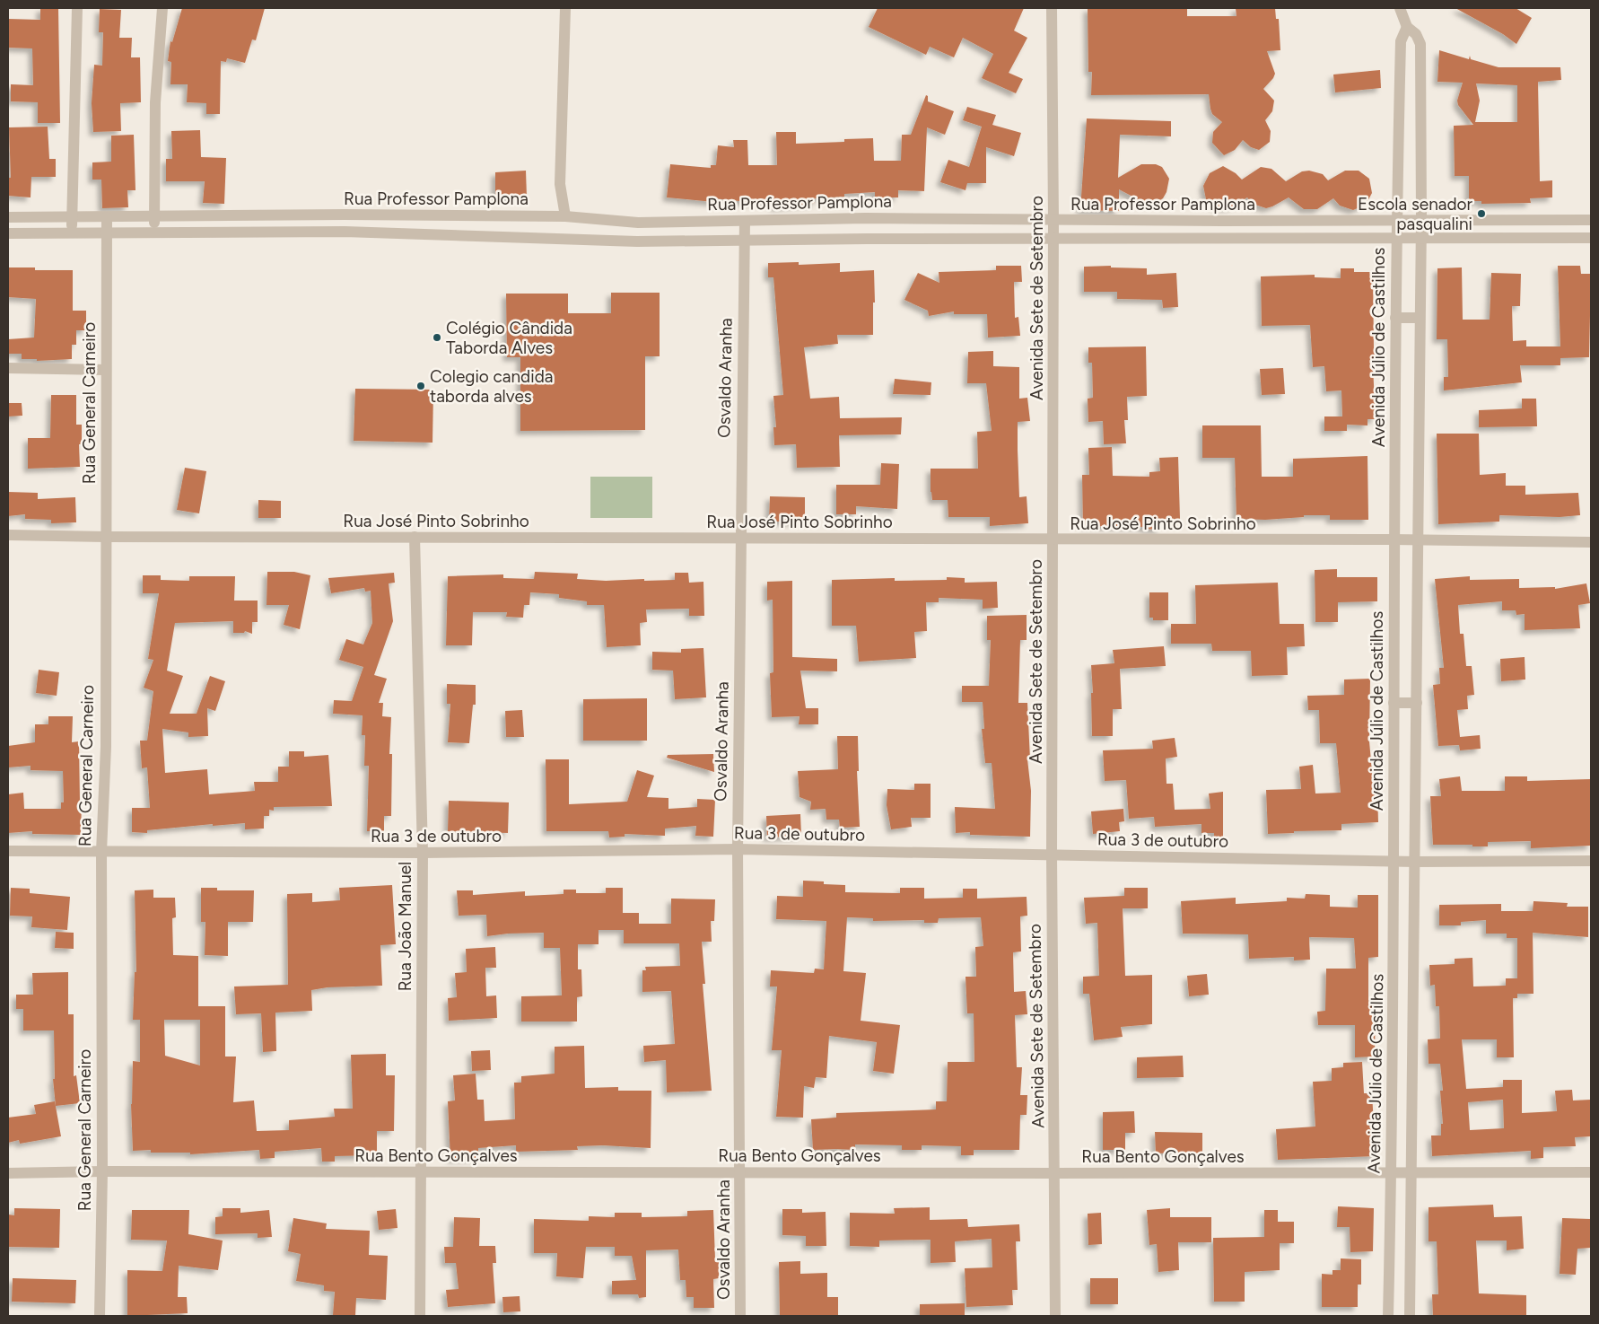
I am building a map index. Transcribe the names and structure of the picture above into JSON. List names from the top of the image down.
{
  "streets": {
    "street": [
      "Rua Professor Pamplona",
      "Avenida Sete de Setembro",
      "Avenida Júlio de Castilhos",
      "Osvaldo Aranha",
      "Rua General Carneiro",
      "Rua José Pinto Sobrinho",
      "Rua 3 de outubro",
      "Rua João Manuel",
      "Rua Bento Gonçalves"
    ]
  },
  "crossings": [
    ["Rua Professor Pamplona", "Avenida Sete de Setembro"],
    ["Rua Professor Pamplona", "Avenida Júlio de Castilhos"],
    ["Rua Professor Pamplona", "Osvaldo Aranha"],
    ["Rua Professor Pamplona", "Rua General Carneiro"],
    ["Avenida Sete de Setembro", "Rua José Pinto Sobrinho"],
    ["Avenida Sete de Setembro", "Rua 3 de outubro"],
    ["Avenida Sete de Setembro", "Rua Bento Gonçalves"],
    ["Avenida Júlio de Castilhos", "Rua José Pinto Sobrinho"],
    ["Avenida Júlio de Castilhos", "Rua 3 de outubro"],
    ["Avenida Júlio de Castilhos", "Rua Bento Gonçalves"],
    ["Osvaldo Aranha", "Rua José Pinto Sobrinho"],
    ["Osvaldo Aranha", "Rua 3 de outubro"],
    ["Osvaldo Aranha", "Rua Bento Gonçalves"],
    ["Rua General Carneiro", "Rua José Pinto Sobrinho"],
    ["Rua General Carneiro", "Rua 3 de outubro"],
    ["Rua General Carneiro", "Rua Bento Gonçalves"],
    ["Rua José Pinto Sobrinho", "Rua João Manuel"],
    ["Rua 3 de outubro", "Rua João Manuel"],
    ["Rua João Manuel", "Rua Bento Gonçalves"]
  ],
  "places": ["Escola senador pasqualini", "Colégio Cândida Taborda Alves", "Colegio candida taborda alves"]
}
